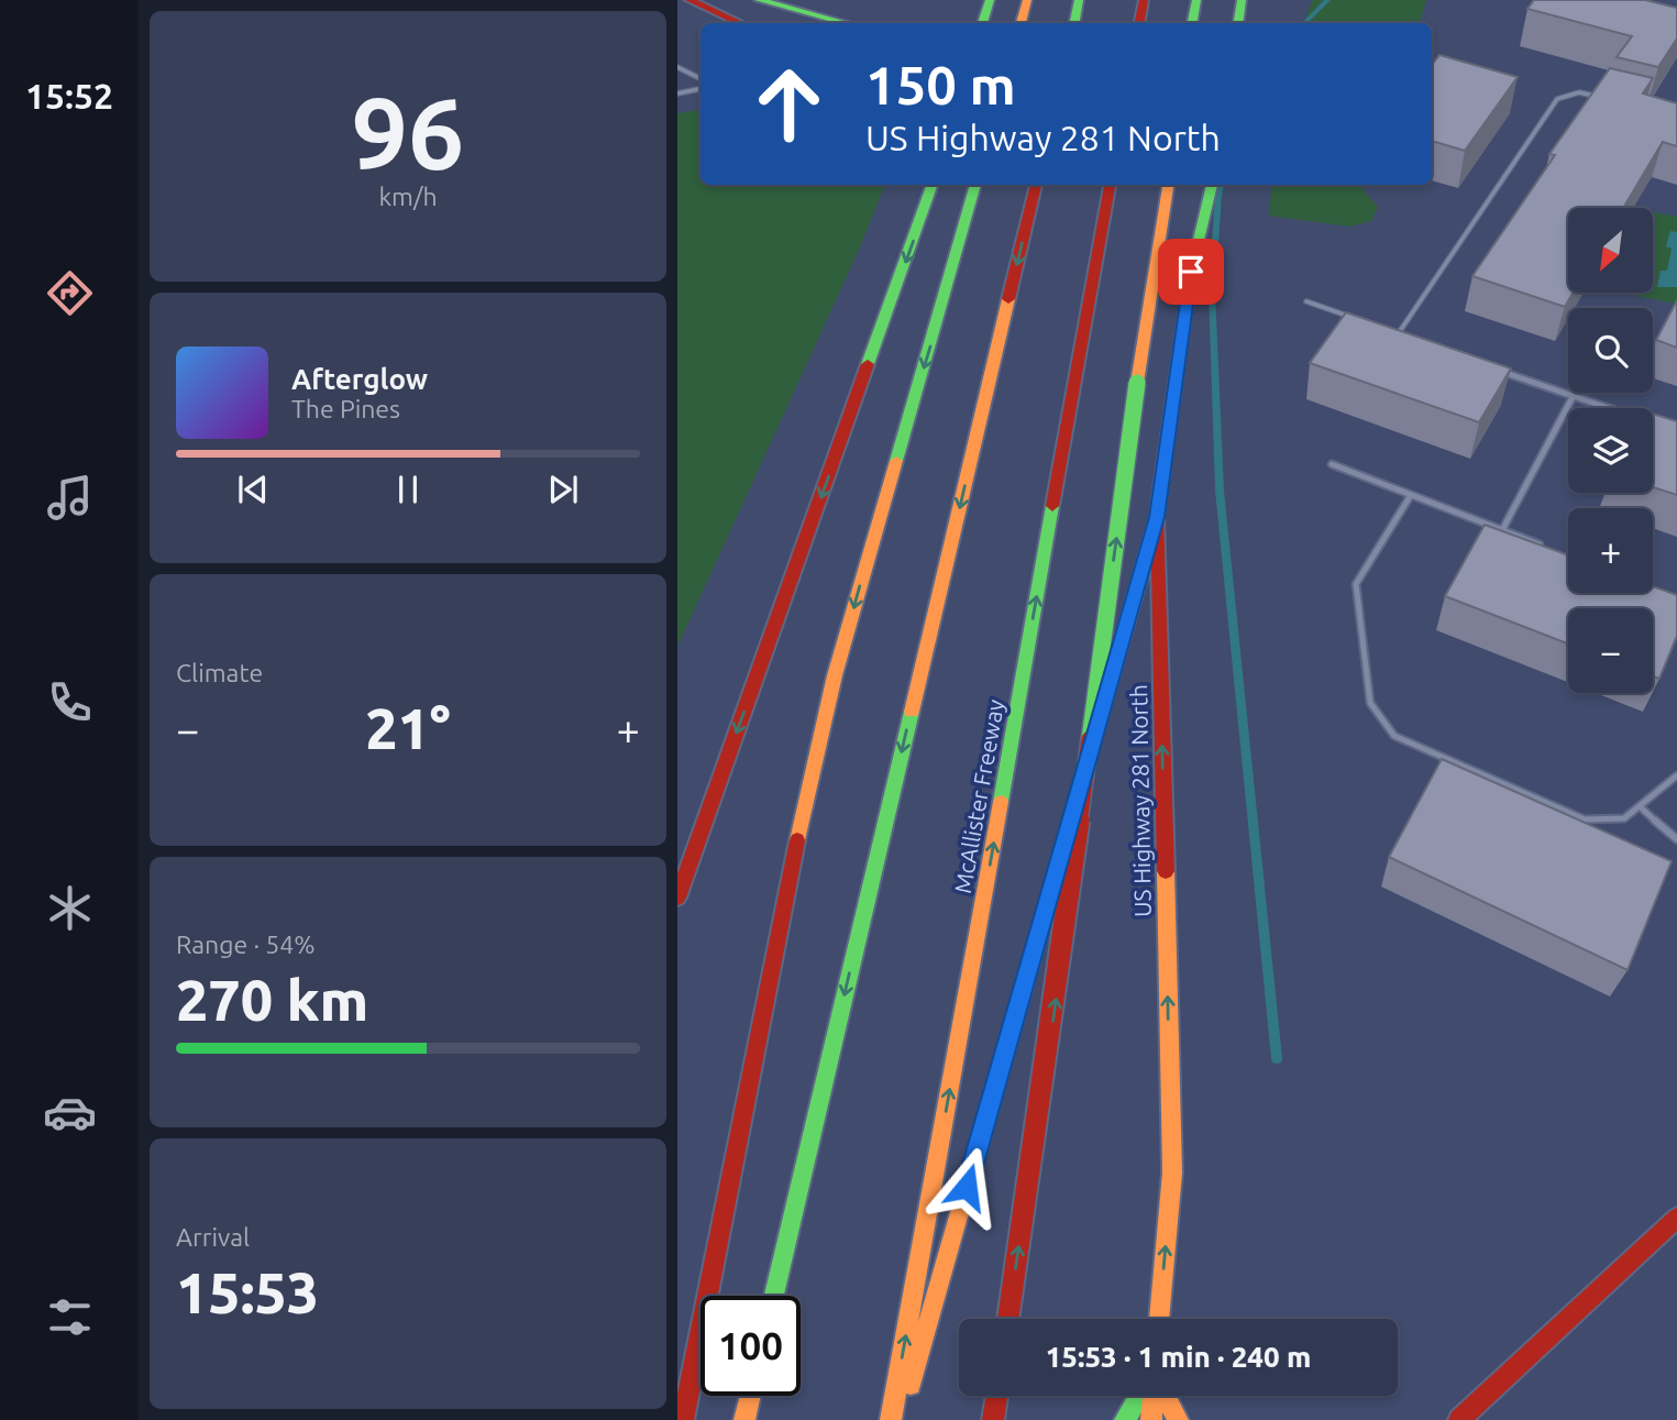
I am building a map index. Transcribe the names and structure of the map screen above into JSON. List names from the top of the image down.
{
  "streets": {
    "main road": ["McAllister Freeway", "US Highway 281 North"]
  },
  "north": "bottom left",
  "page": {
    "tabs": "15:52",
    "tile": [
      ["96", "km/h"],
      "Climate",
      ["Range · 54%", "270 km"],
      ["Arrival", "15:53"]
    ],
    "turn": ["150 m", "US Highway 281 North"],
    "map_buttons": ["+", "−"],
    "song": ["Afterglow", "The Pines"],
    "heat": ["−", "21°", "+"],
    "limit": "100",
    "trip": "15:53 · 1 min · 240 m"
  }
}
